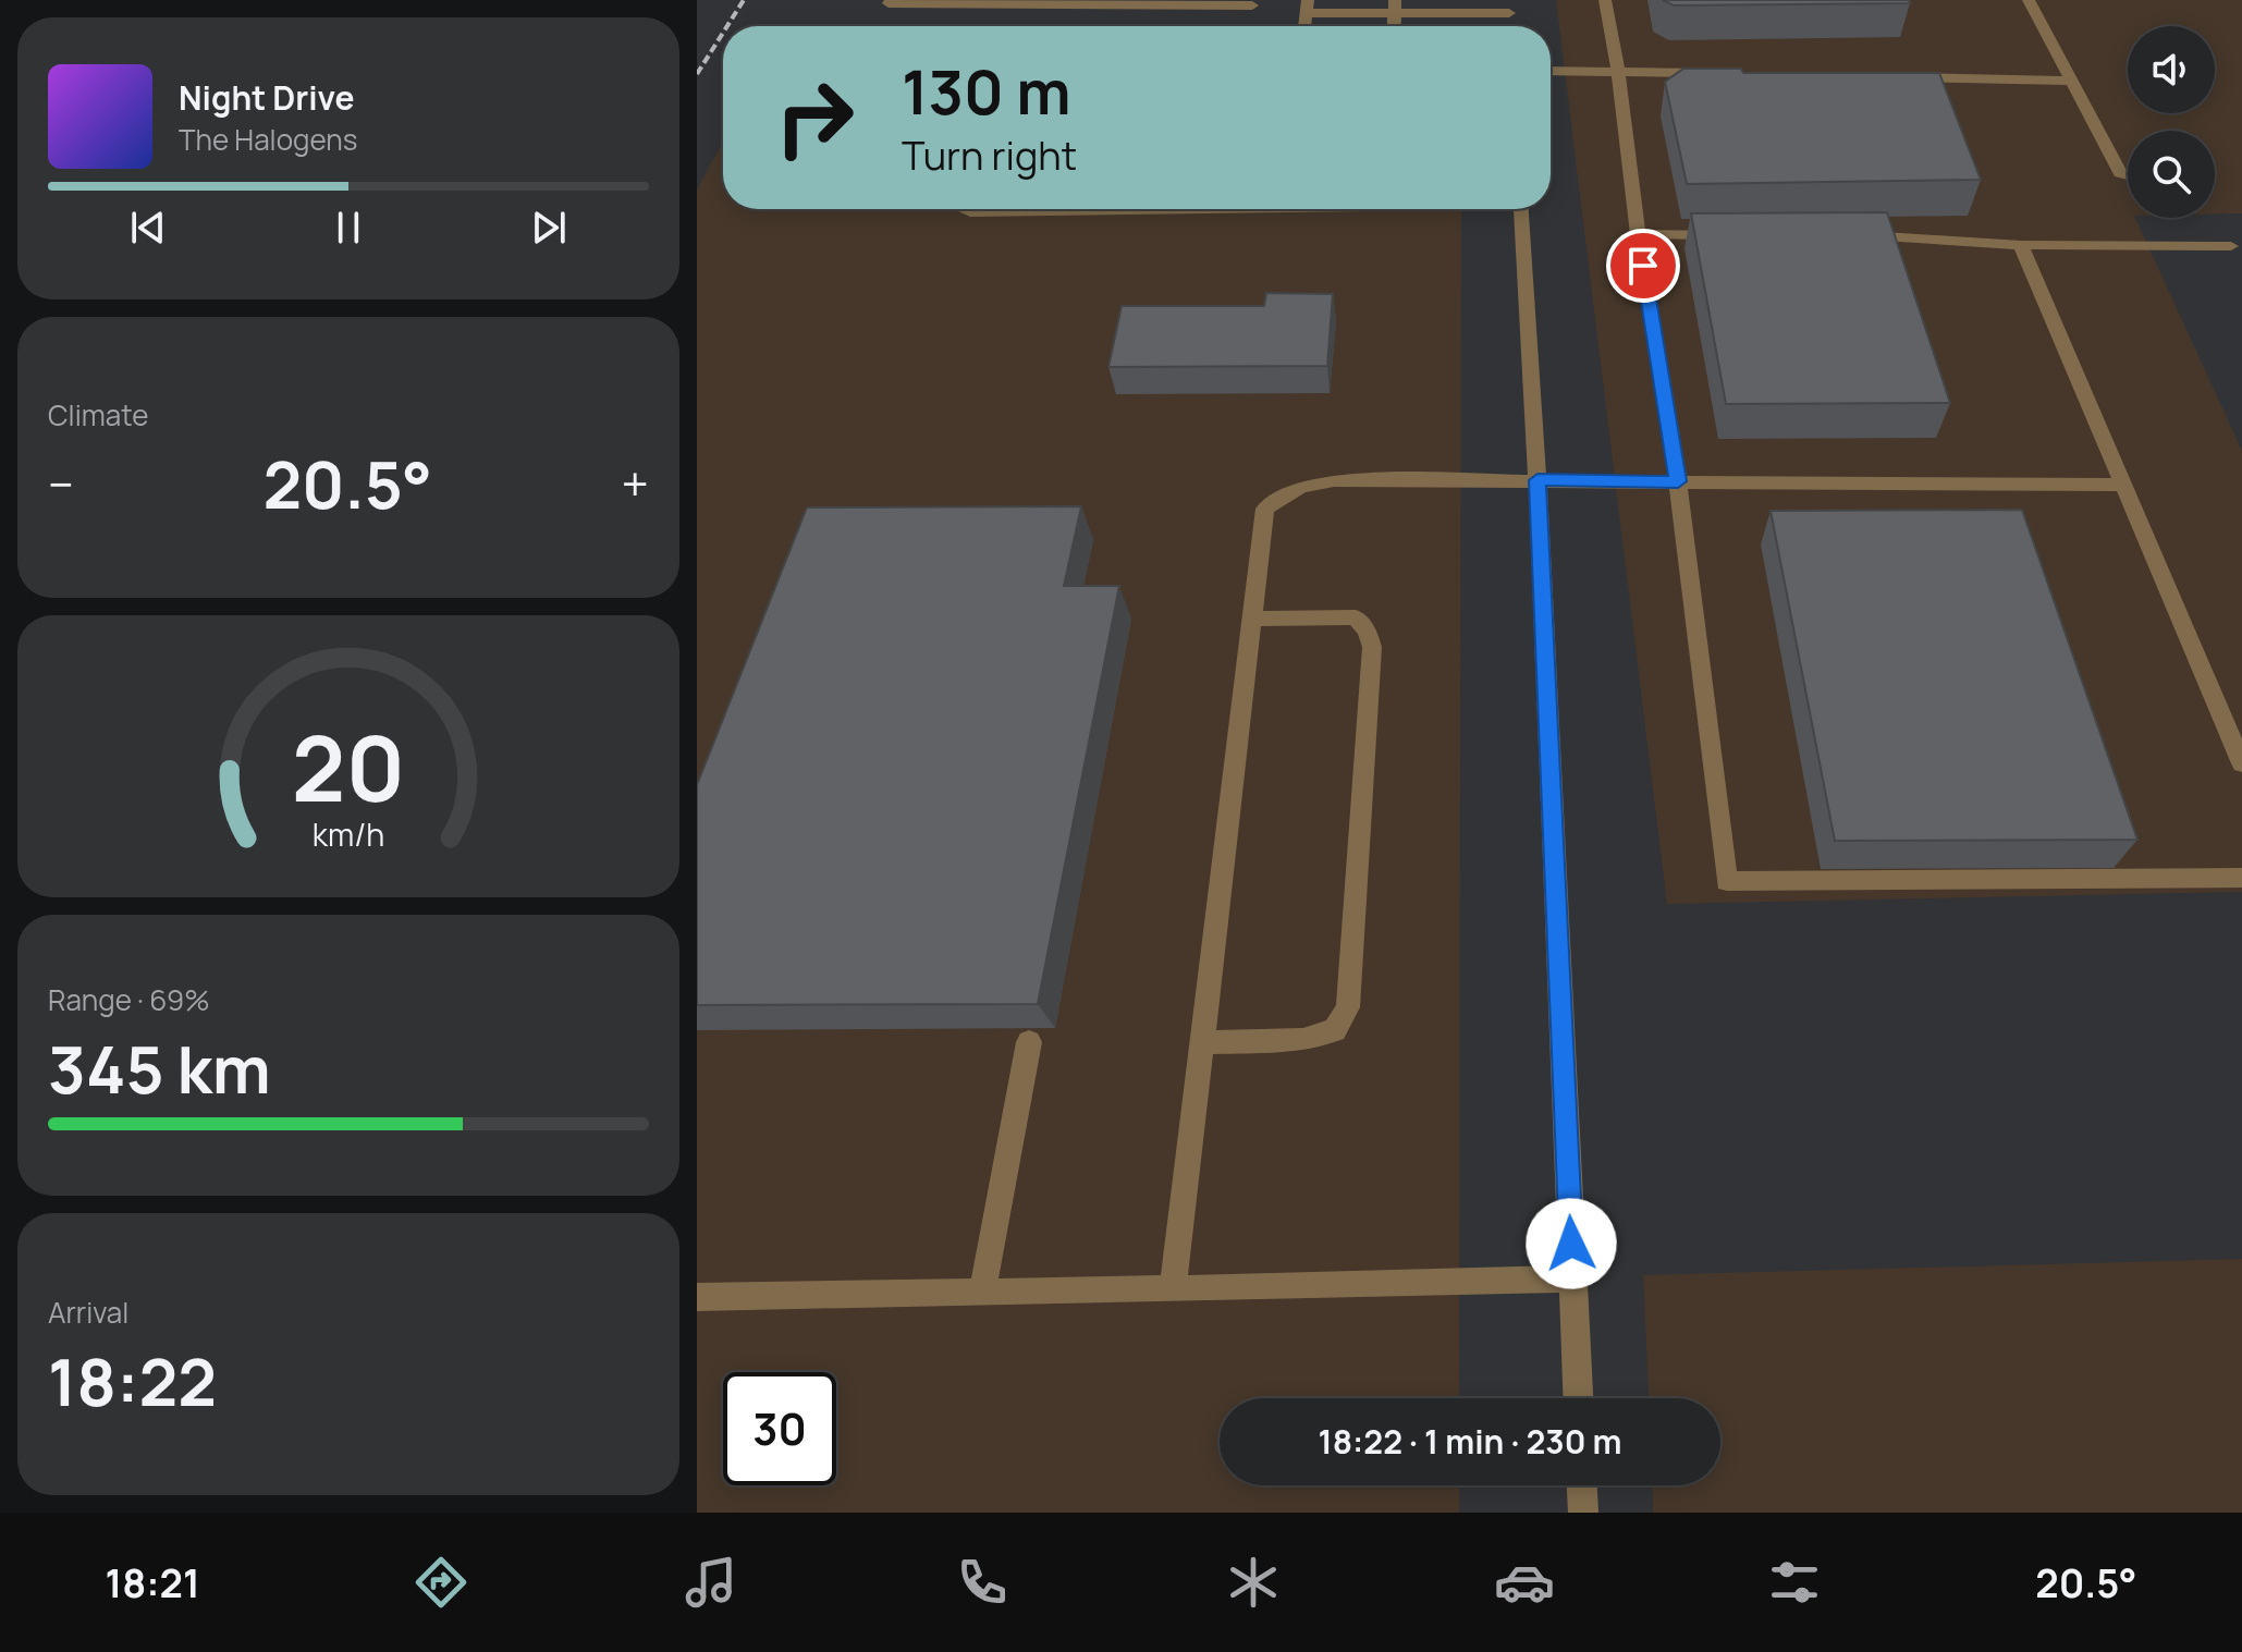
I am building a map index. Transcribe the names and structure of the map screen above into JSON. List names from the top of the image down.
{
  "page": {
    "turn": ["130 m", "Turn right"],
    "song": ["Night Drive", "The Halogens"],
    "tile": [
      "Climate",
      ["Range · 69%", "345 km"],
      ["Arrival", "18:22"]
    ],
    "heat": ["−", "20.5°", "+"],
    "limit": "30",
    "trip": "18:22 · 1 min · 230 m",
    "tabs": ["18:21", "20.5°"],
    "gauge": ["20", "km/h"]
  }
}
